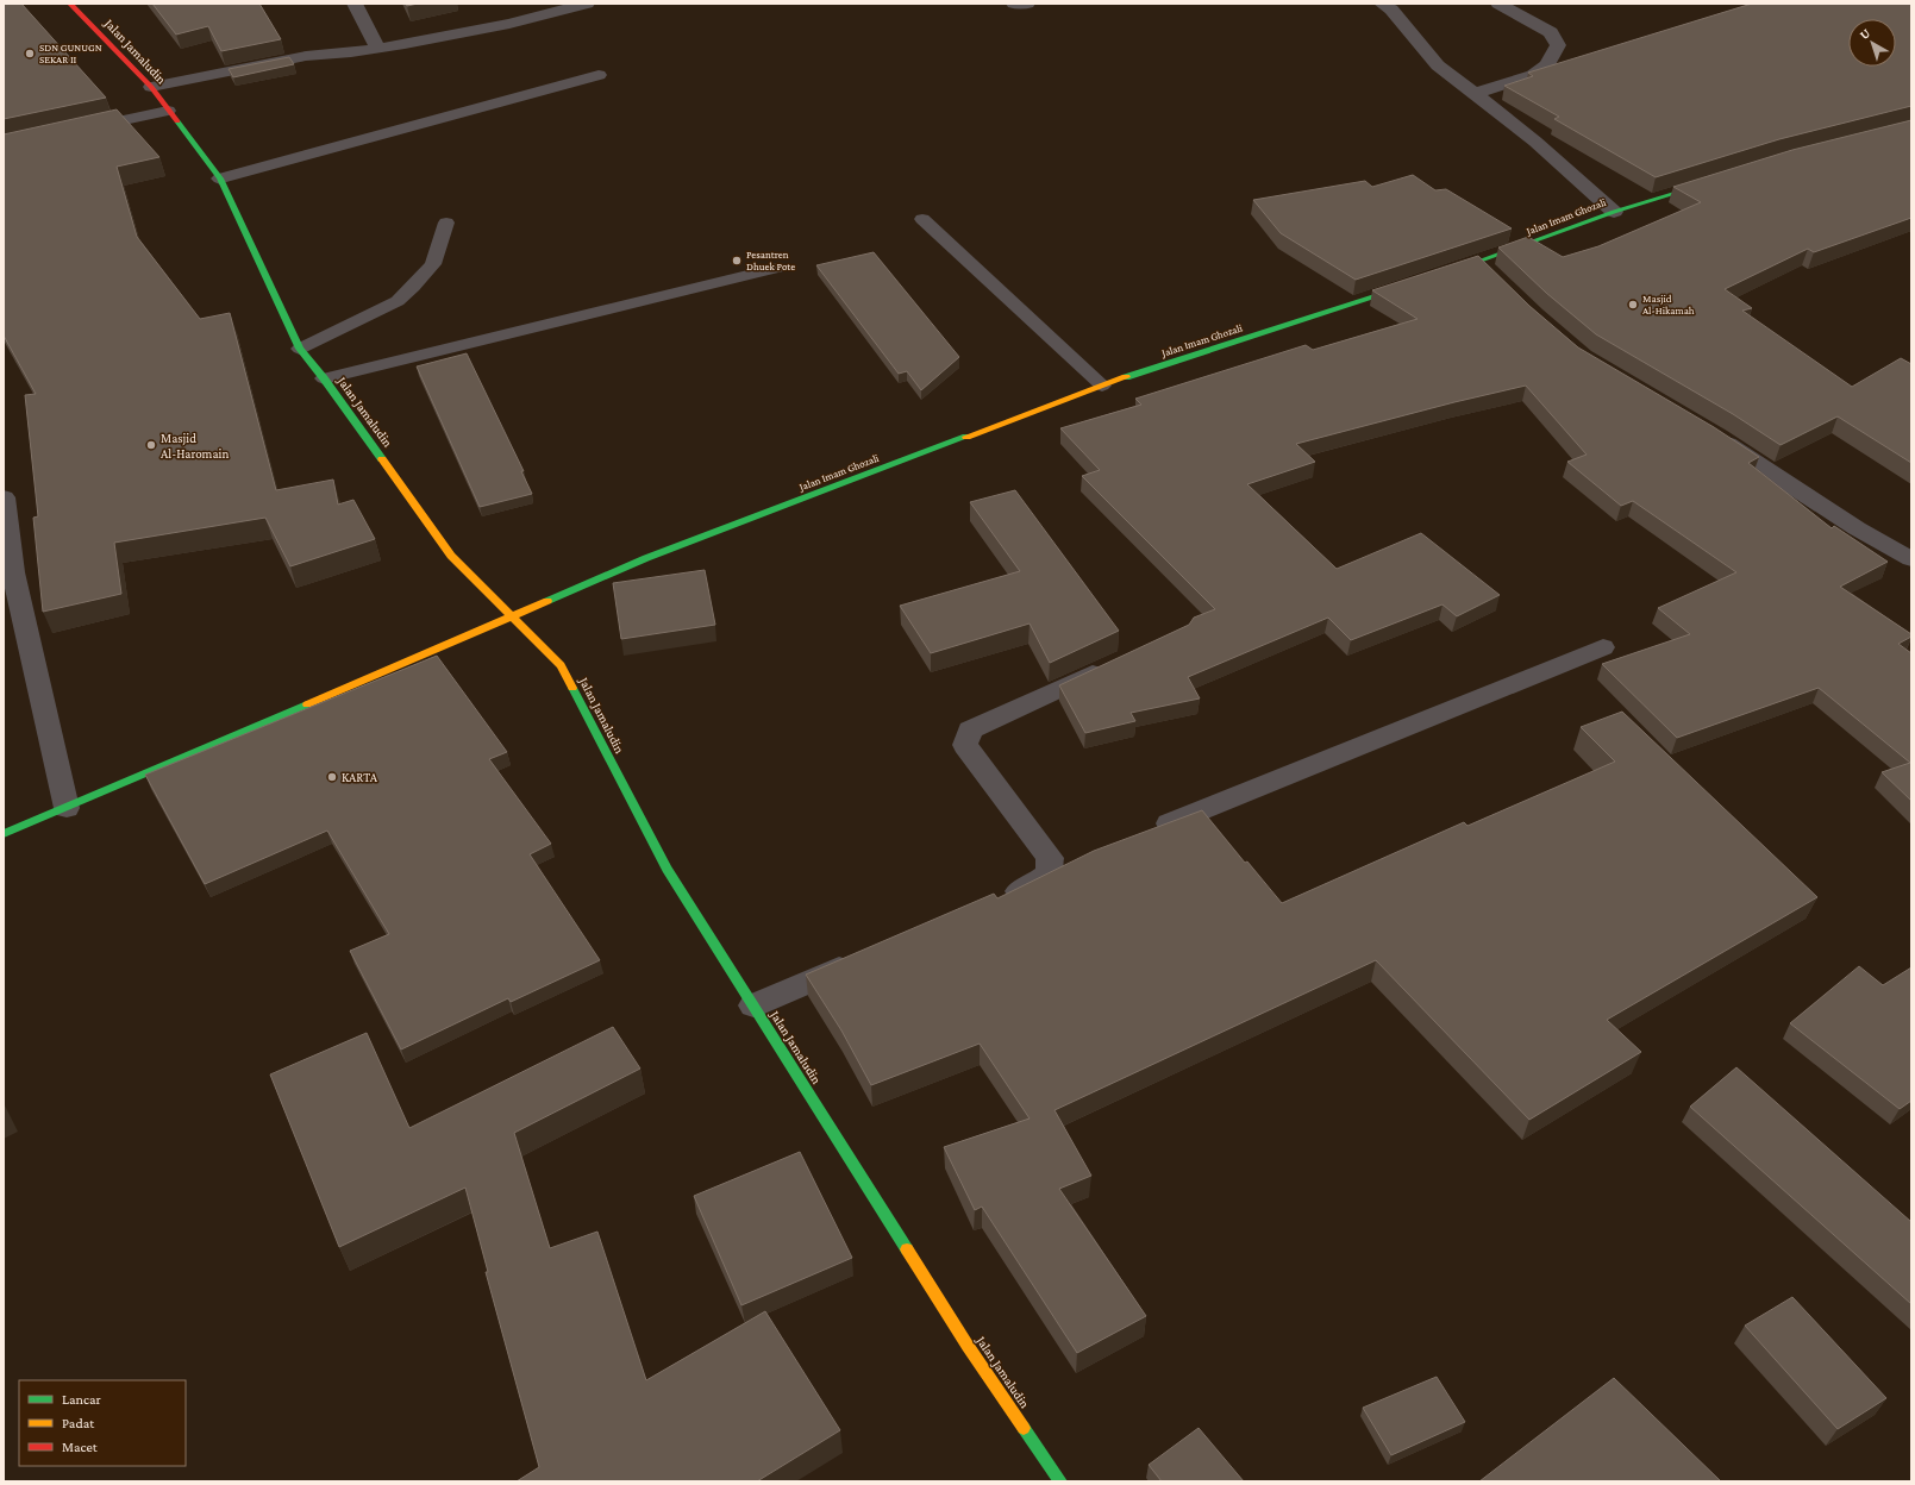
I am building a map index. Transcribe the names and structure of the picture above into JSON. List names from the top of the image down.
{
  "streets": {
    "street": ["Jalan Jamaludin", "Jalan Imam Ghozali"]
  },
  "crossings": [
    ["Jalan Jamaludin", "Jalan Imam Ghozali"]
  ],
  "places": [
    "SDN GUNUGN SEKAR II",
    "Pesantren Dhuek Pote",
    "Masjid Al-Hikamah",
    "Masjid Al-Haromain",
    "KARTA"
  ],
  "legend": ["Lancar", "Padat", "Macet"],
  "north": "top left"
}
